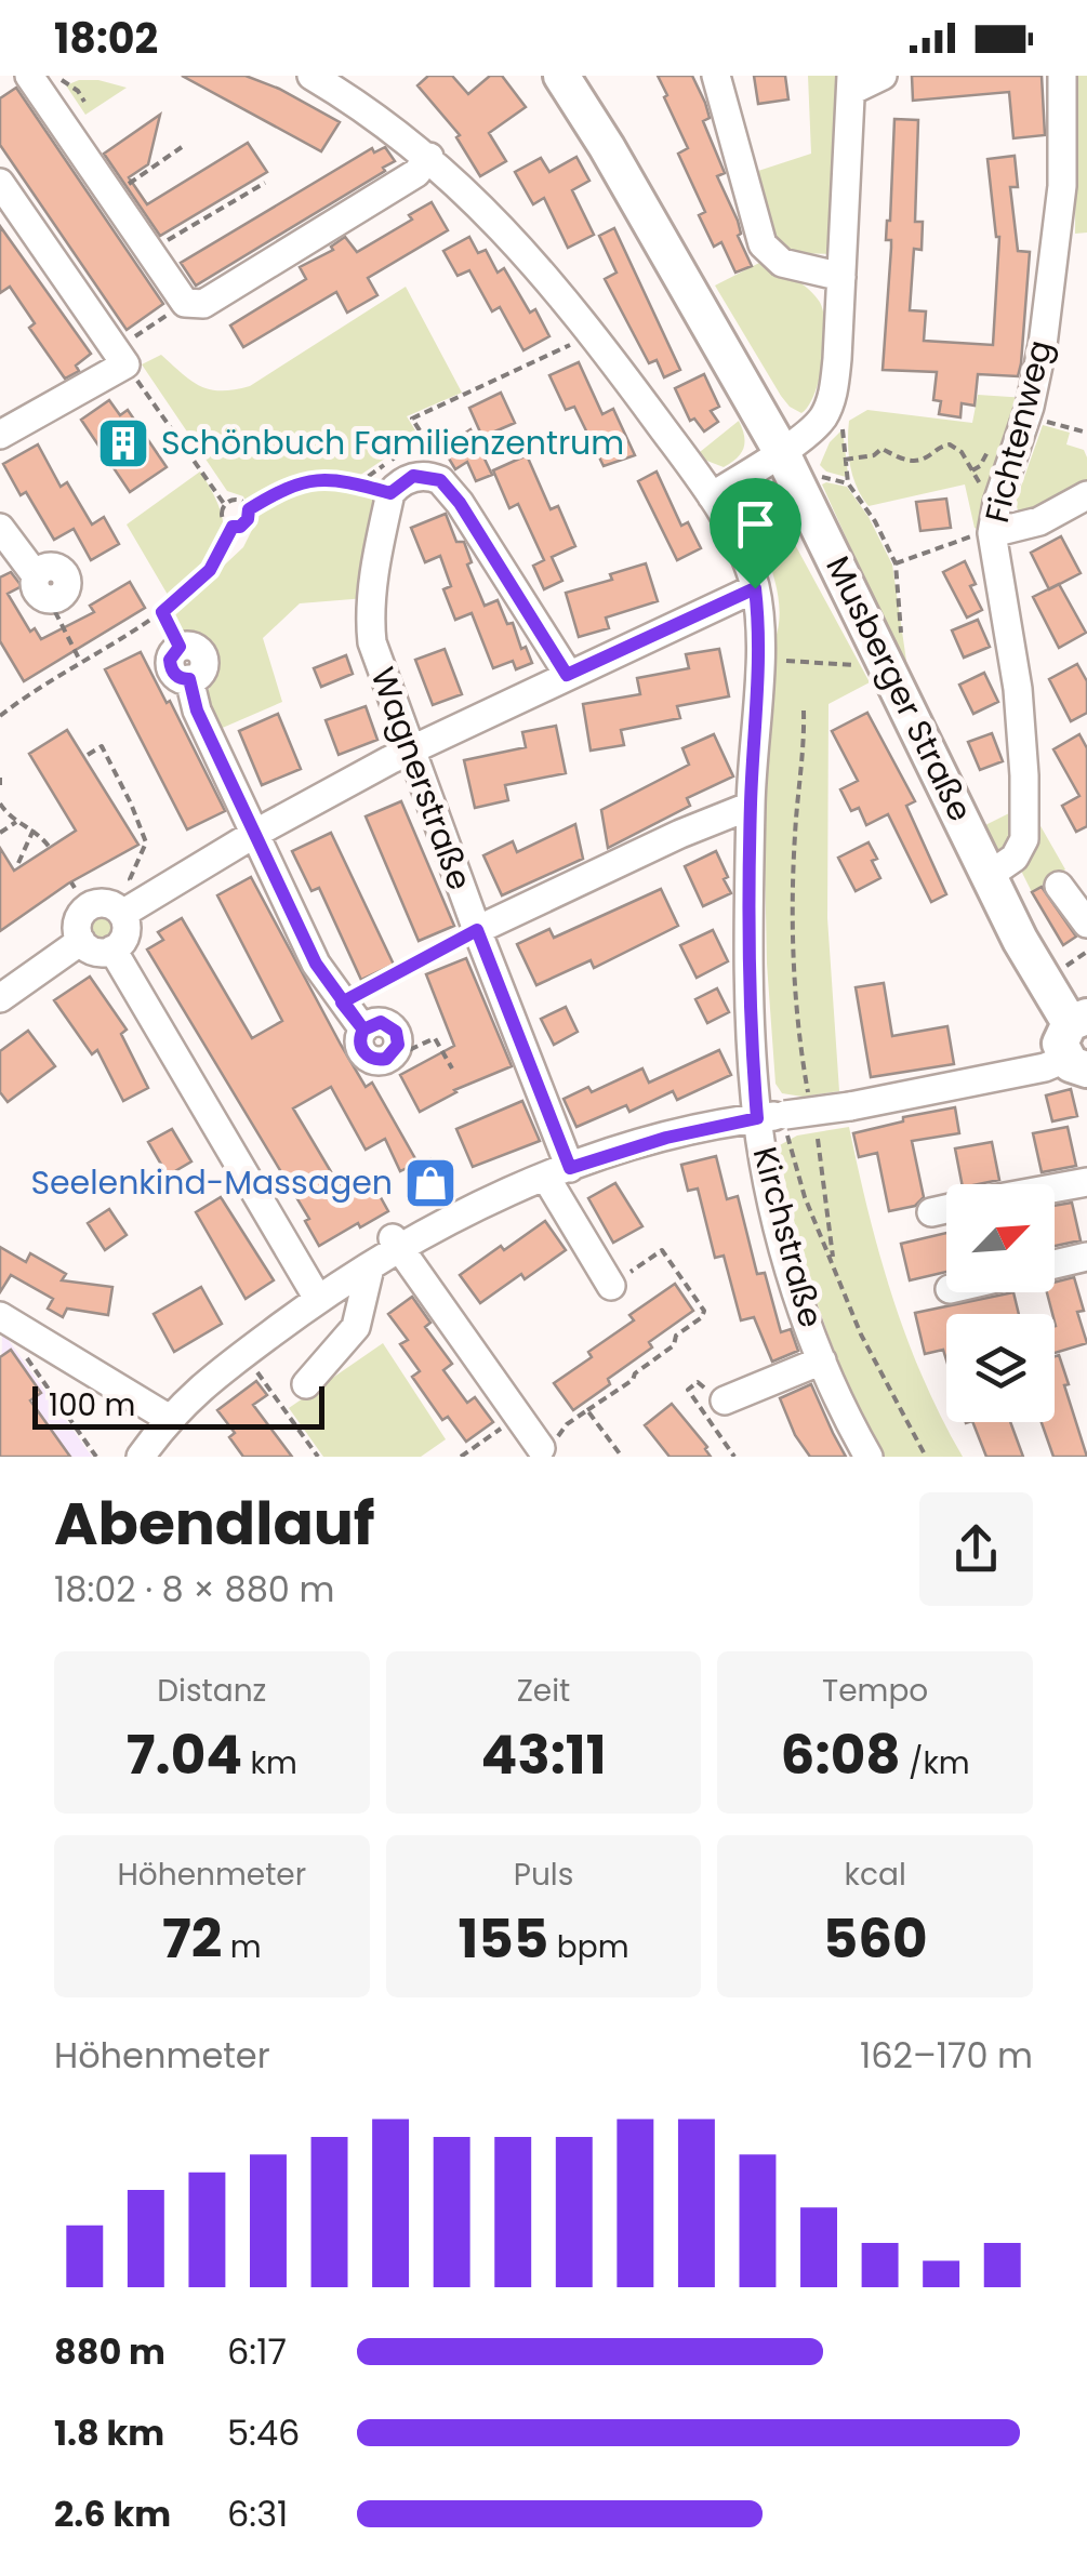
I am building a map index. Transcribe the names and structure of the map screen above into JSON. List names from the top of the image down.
{
  "streets": {
    "main road": ["Musberger Straße"],
    "street": ["Fichtenweg", "Wagnerstraße", "Kirchstraße"]
  },
  "crossings": [
    ["Fichtenweg", "Musberger Straße"]
  ],
  "places": {
    "building": ["Schönbuch Familienzentrum"],
    "shop": ["Seelenkind-Massagen"]
  },
  "scale_bar": "100 m",
  "north": "top right",
  "page": {
    "status": "18:02",
    "scale": "100 m",
    "heading": ["Abendlauf", "18:02 · 8 × 880 m"],
    "stats": [
      ["Distanz", "7.04 km"],
      ["Zeit", "43:11"],
      ["Tempo", "6:08 /km"],
      ["Höhenmeter", "72 m"],
      ["Puls", "155 bpm"],
      ["kcal", "560"]
    ],
    "chart": ["Höhenmeter", "162–170 m"],
    "list": [
      {
        "name": "880 m",
        "note": "6:17"
      },
      {
        "name": "1.8 km",
        "note": "5:46"
      },
      {
        "name": "2.6 km",
        "note": "6:31"
      }
    ]
  }
}
